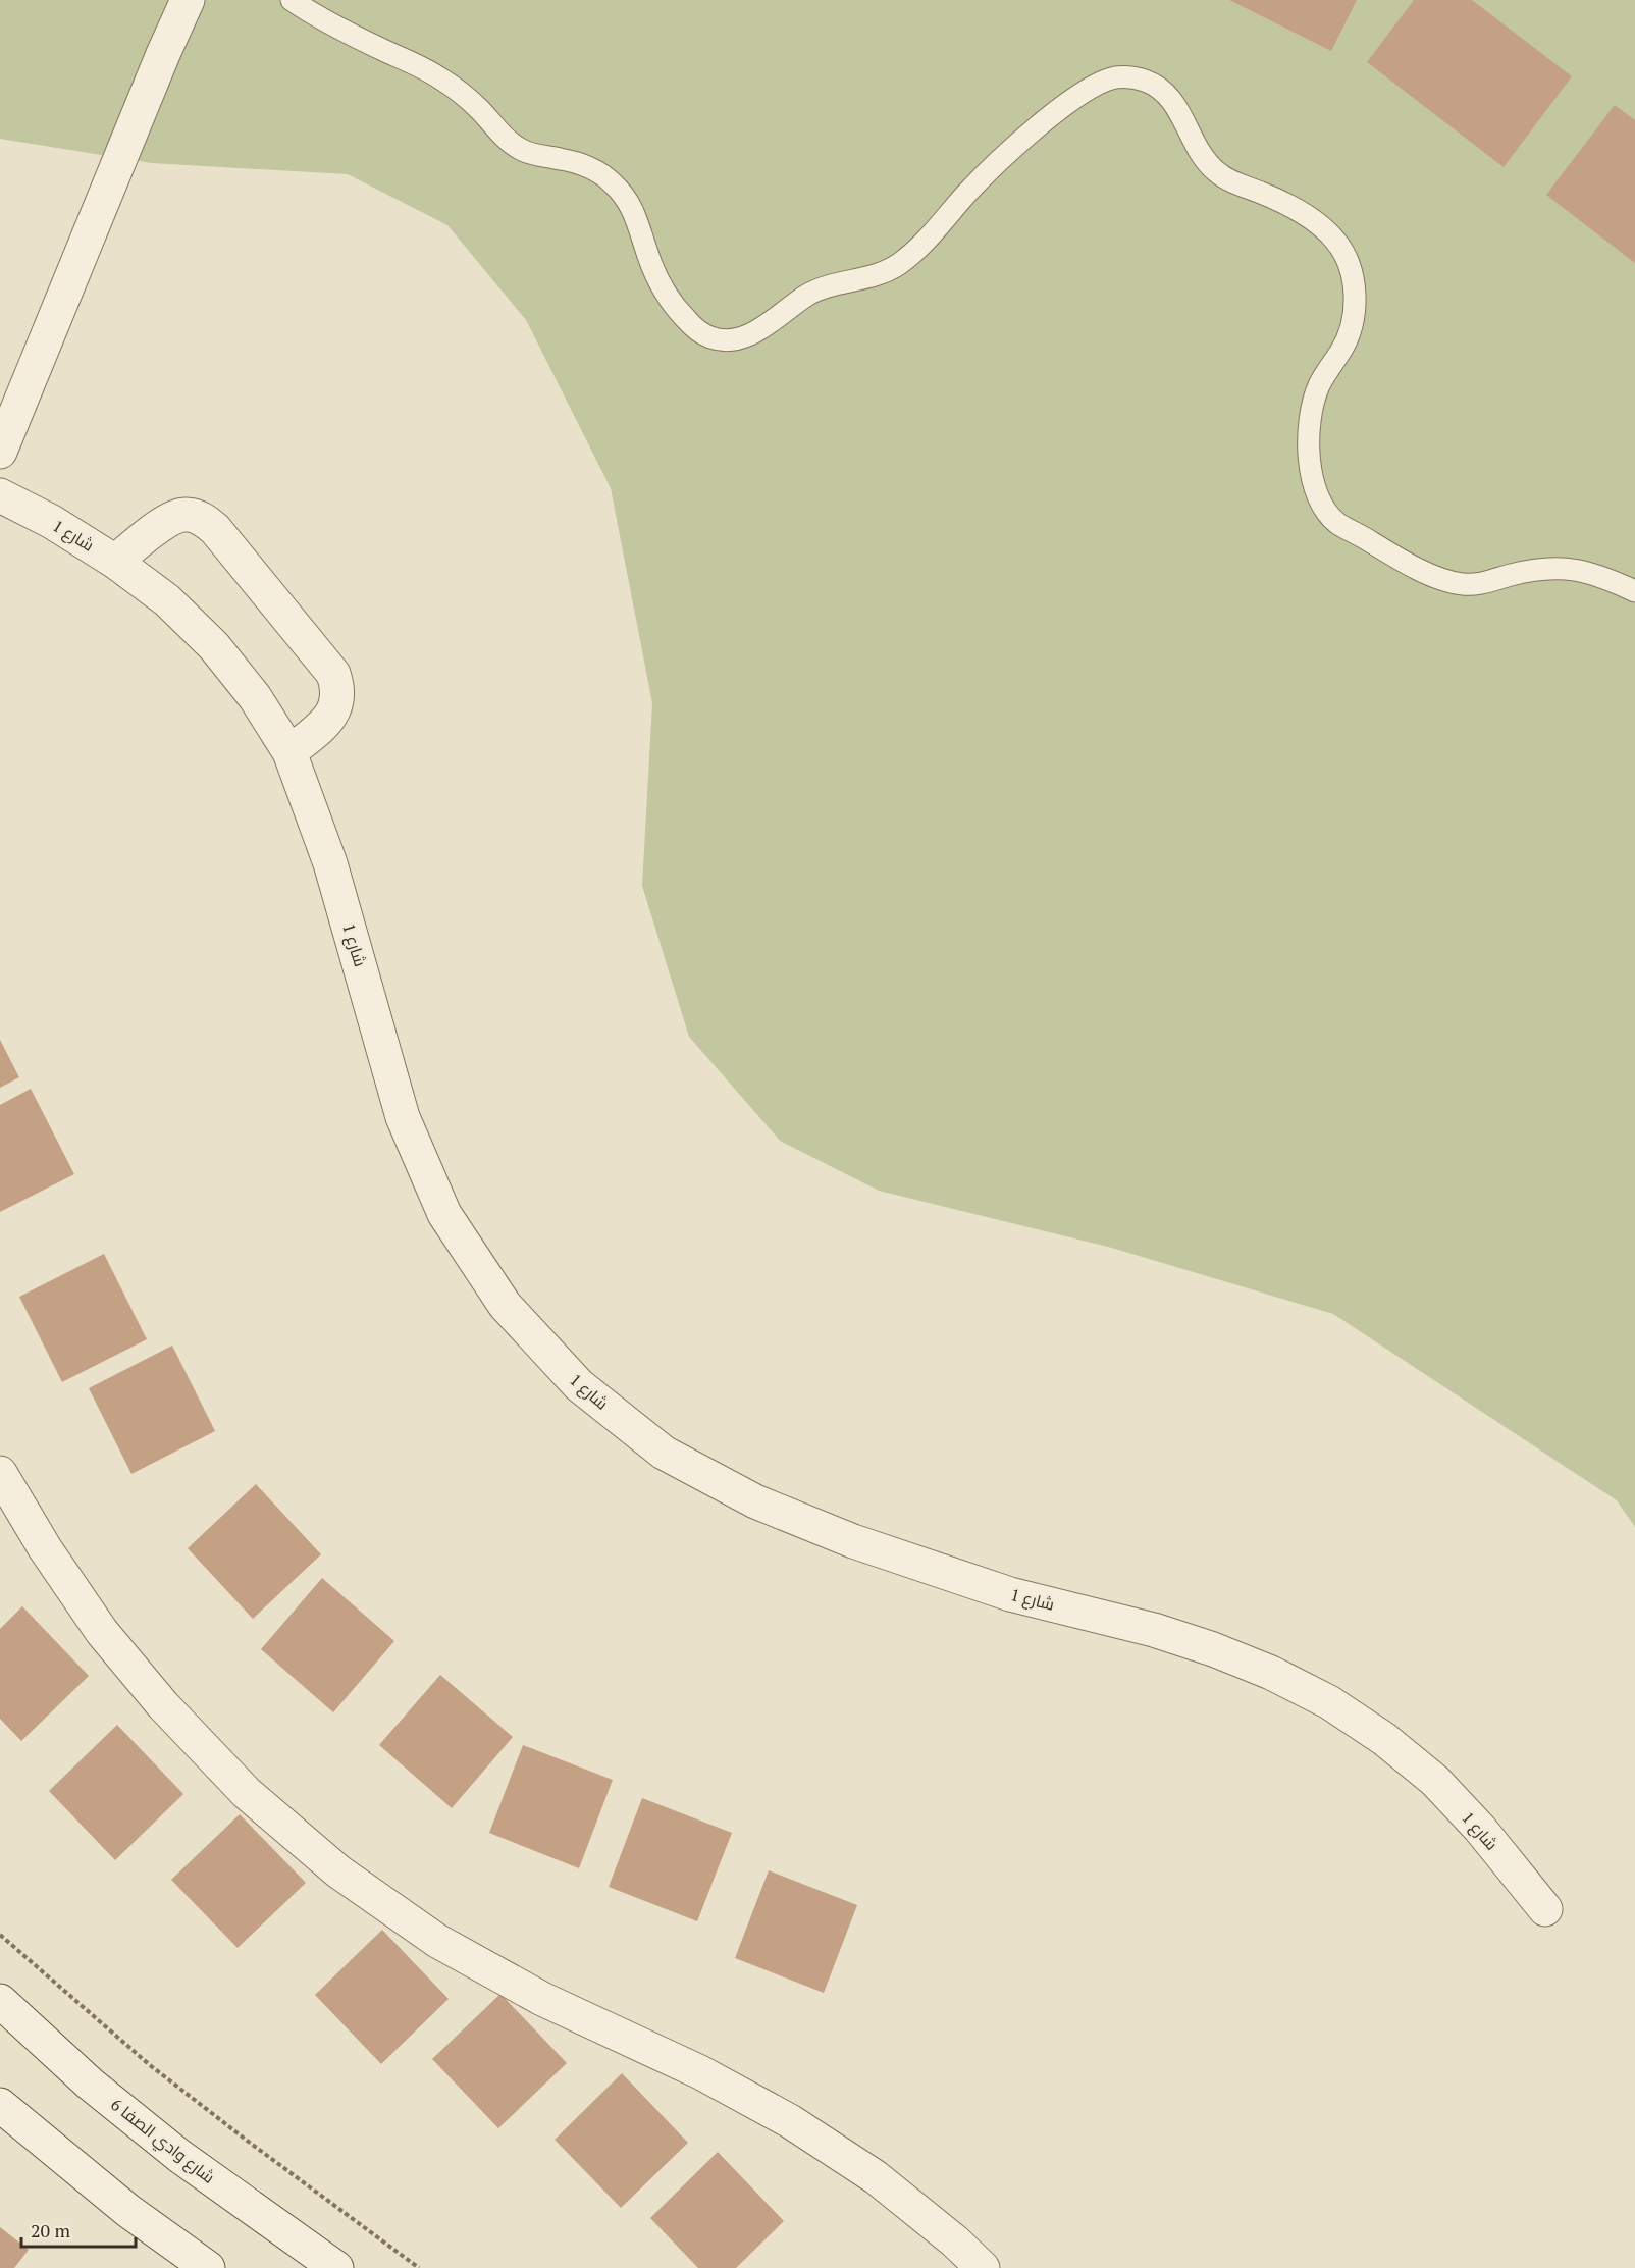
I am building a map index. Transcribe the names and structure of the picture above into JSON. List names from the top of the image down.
{
  "streets": {
    "street": ["شارع 1", "شارع وادي الصفا 6"]
  },
  "scale_bar": "20 m"
}
